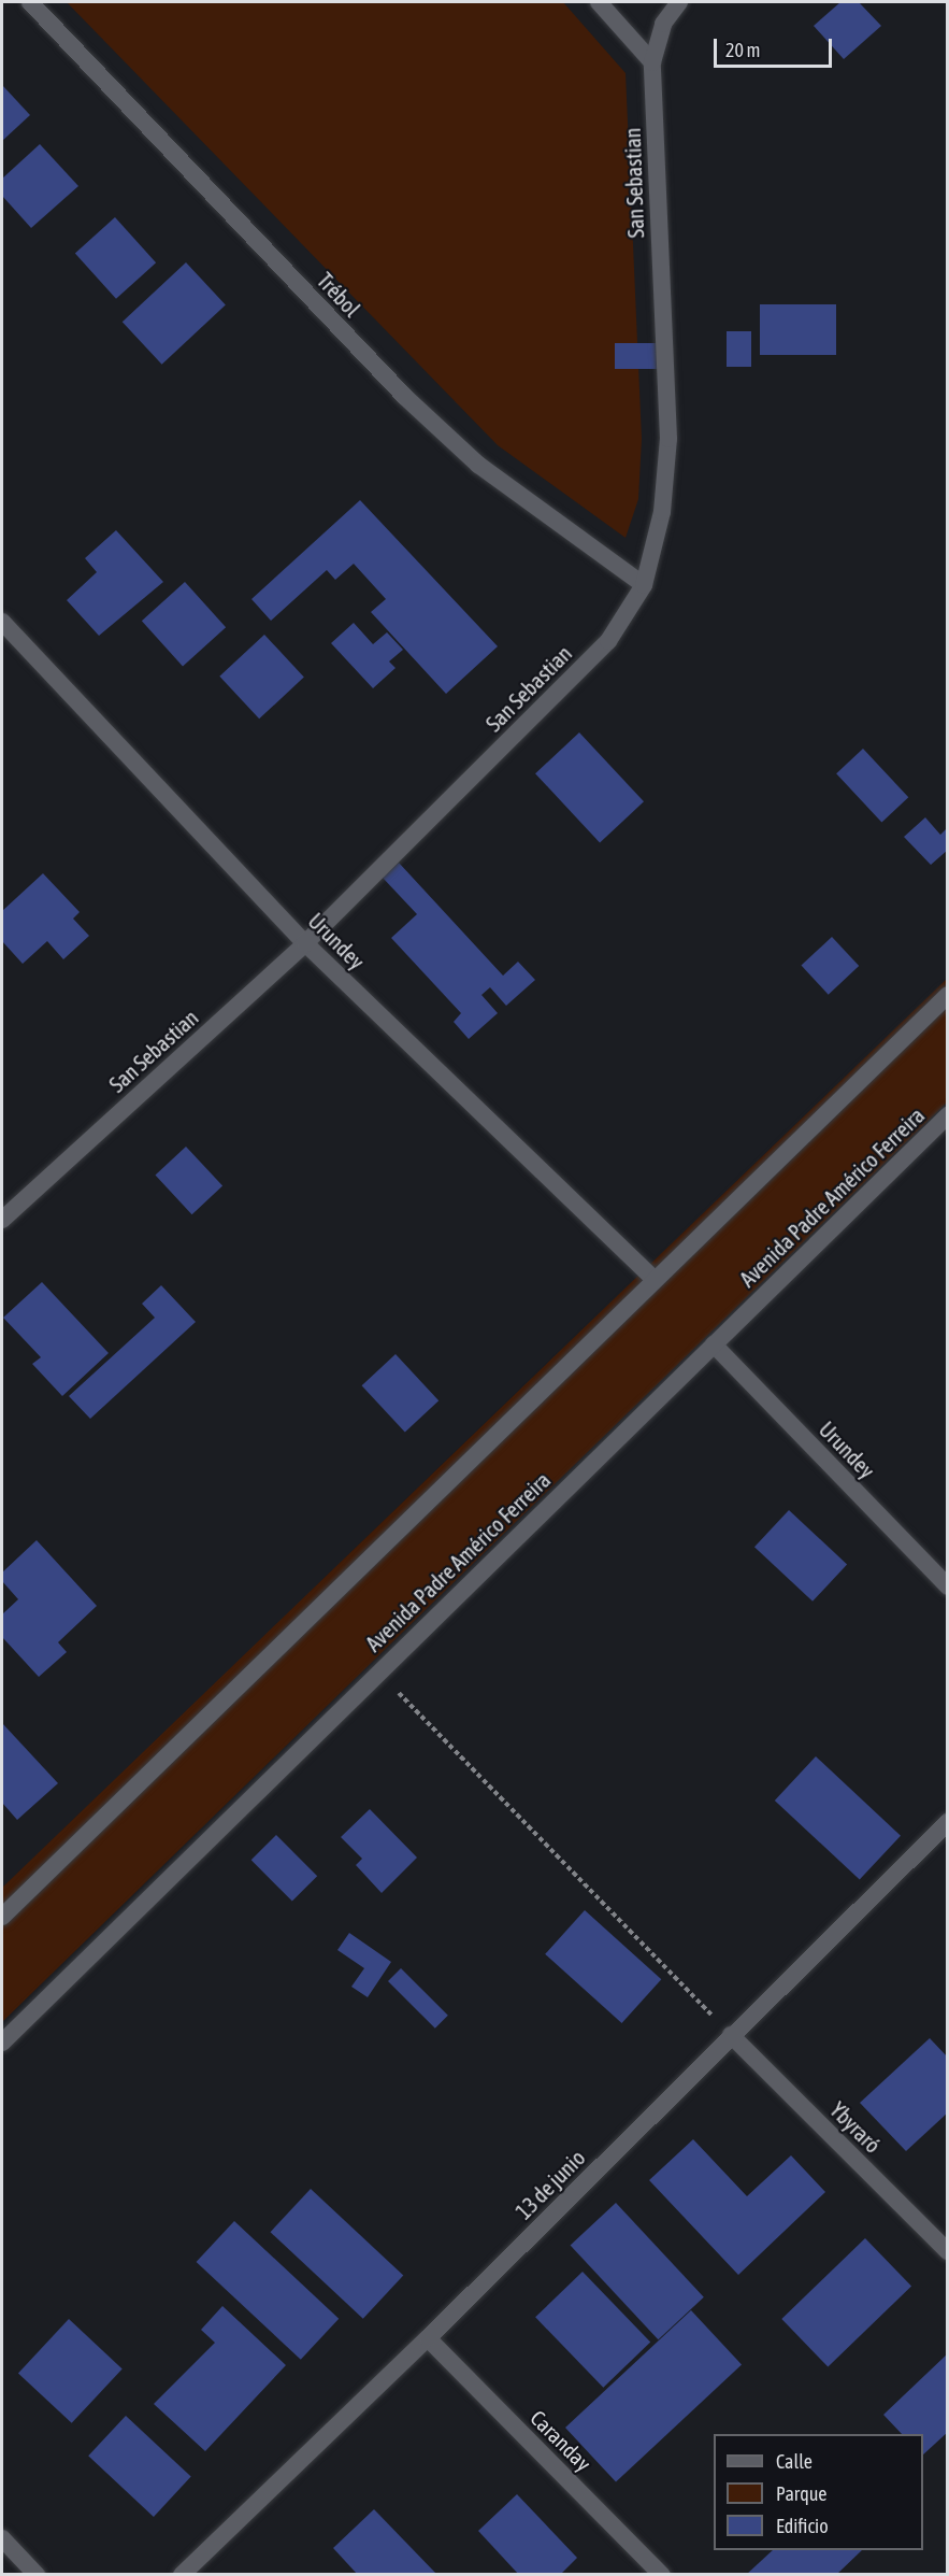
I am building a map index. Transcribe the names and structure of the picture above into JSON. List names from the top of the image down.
{
  "streets": {
    "street": [
      "San Sebastian",
      "Trébol",
      "Urundey",
      "Avenida Padre Américo Ferreira",
      "Ybyraró",
      "13 de junio",
      "Caranday"
    ]
  },
  "crossings": [
    ["San Sebastian", "Trébol"],
    ["San Sebastian", "Urundey"],
    ["Urundey", "Avenida Padre Américo Ferreira"],
    ["Ybyraró", "13 de junio"],
    ["13 de junio", "Caranday"]
  ],
  "legend": ["Calle", "Parque", "Edificio"],
  "scale_bar": "20 m"
}
